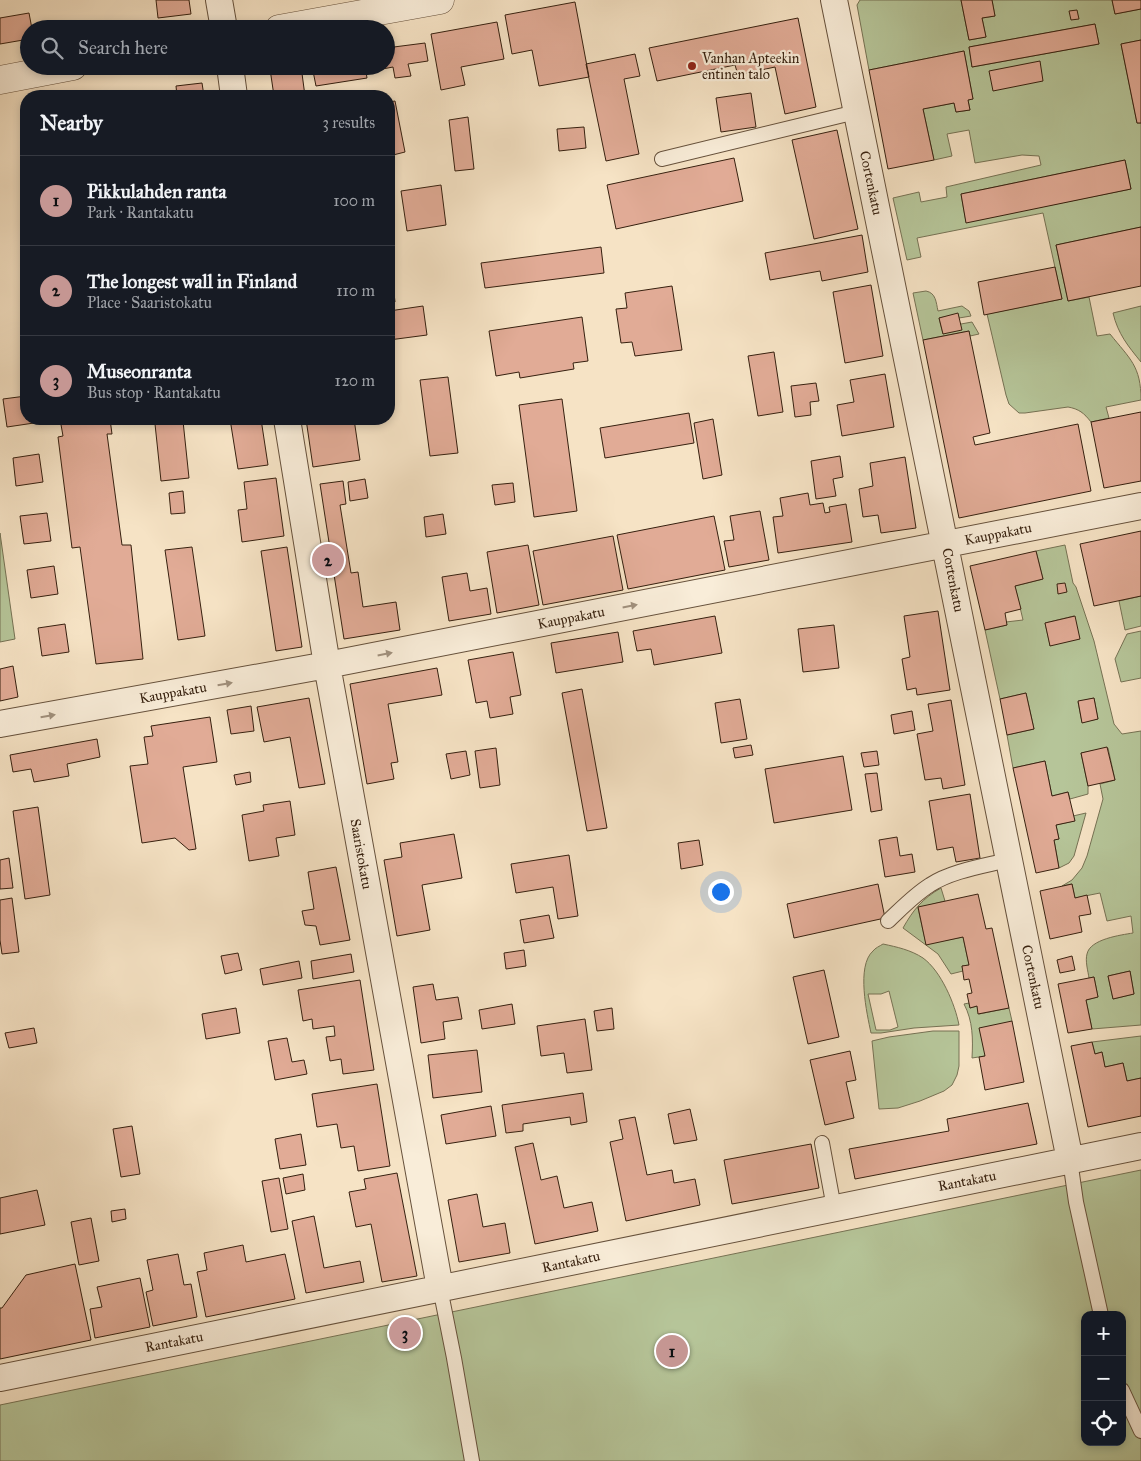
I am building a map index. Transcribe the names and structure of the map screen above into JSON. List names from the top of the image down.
{
  "streets": {
    "street": [
      "Cortenkatu",
      "Kauppakatu",
      "Saaristokatu",
      "Rantakatu"
    ]
  },
  "crossings": [
    ["Cortenkatu", "Kauppakatu"],
    ["Cortenkatu", "Rantakatu"],
    ["Kauppakatu", "Saaristokatu"],
    ["Saaristokatu", "Rantakatu"]
  ],
  "one_way": ["Kauppakatu"],
  "places": ["Vanhan Apteekin entinen talo"],
  "page": {
    "search": "Search here",
    "heading": ["Nearby", "3 results"],
    "list": [
      {
        "mark": "1",
        "name": "Pikkulahden ranta",
        "note": "Park · Rantakatu",
        "value": "100 m"
      },
      {
        "mark": "2",
        "name": "The longest wall in Finland",
        "note": "Place · Saaristokatu",
        "value": "110 m"
      },
      {
        "mark": "3",
        "name": "Museonranta",
        "note": "Bus stop · Rantakatu",
        "value": "120 m"
      }
    ],
    "pins": ["2", "3", "1"],
    "map_buttons": ["+", "−"]
  }
}
